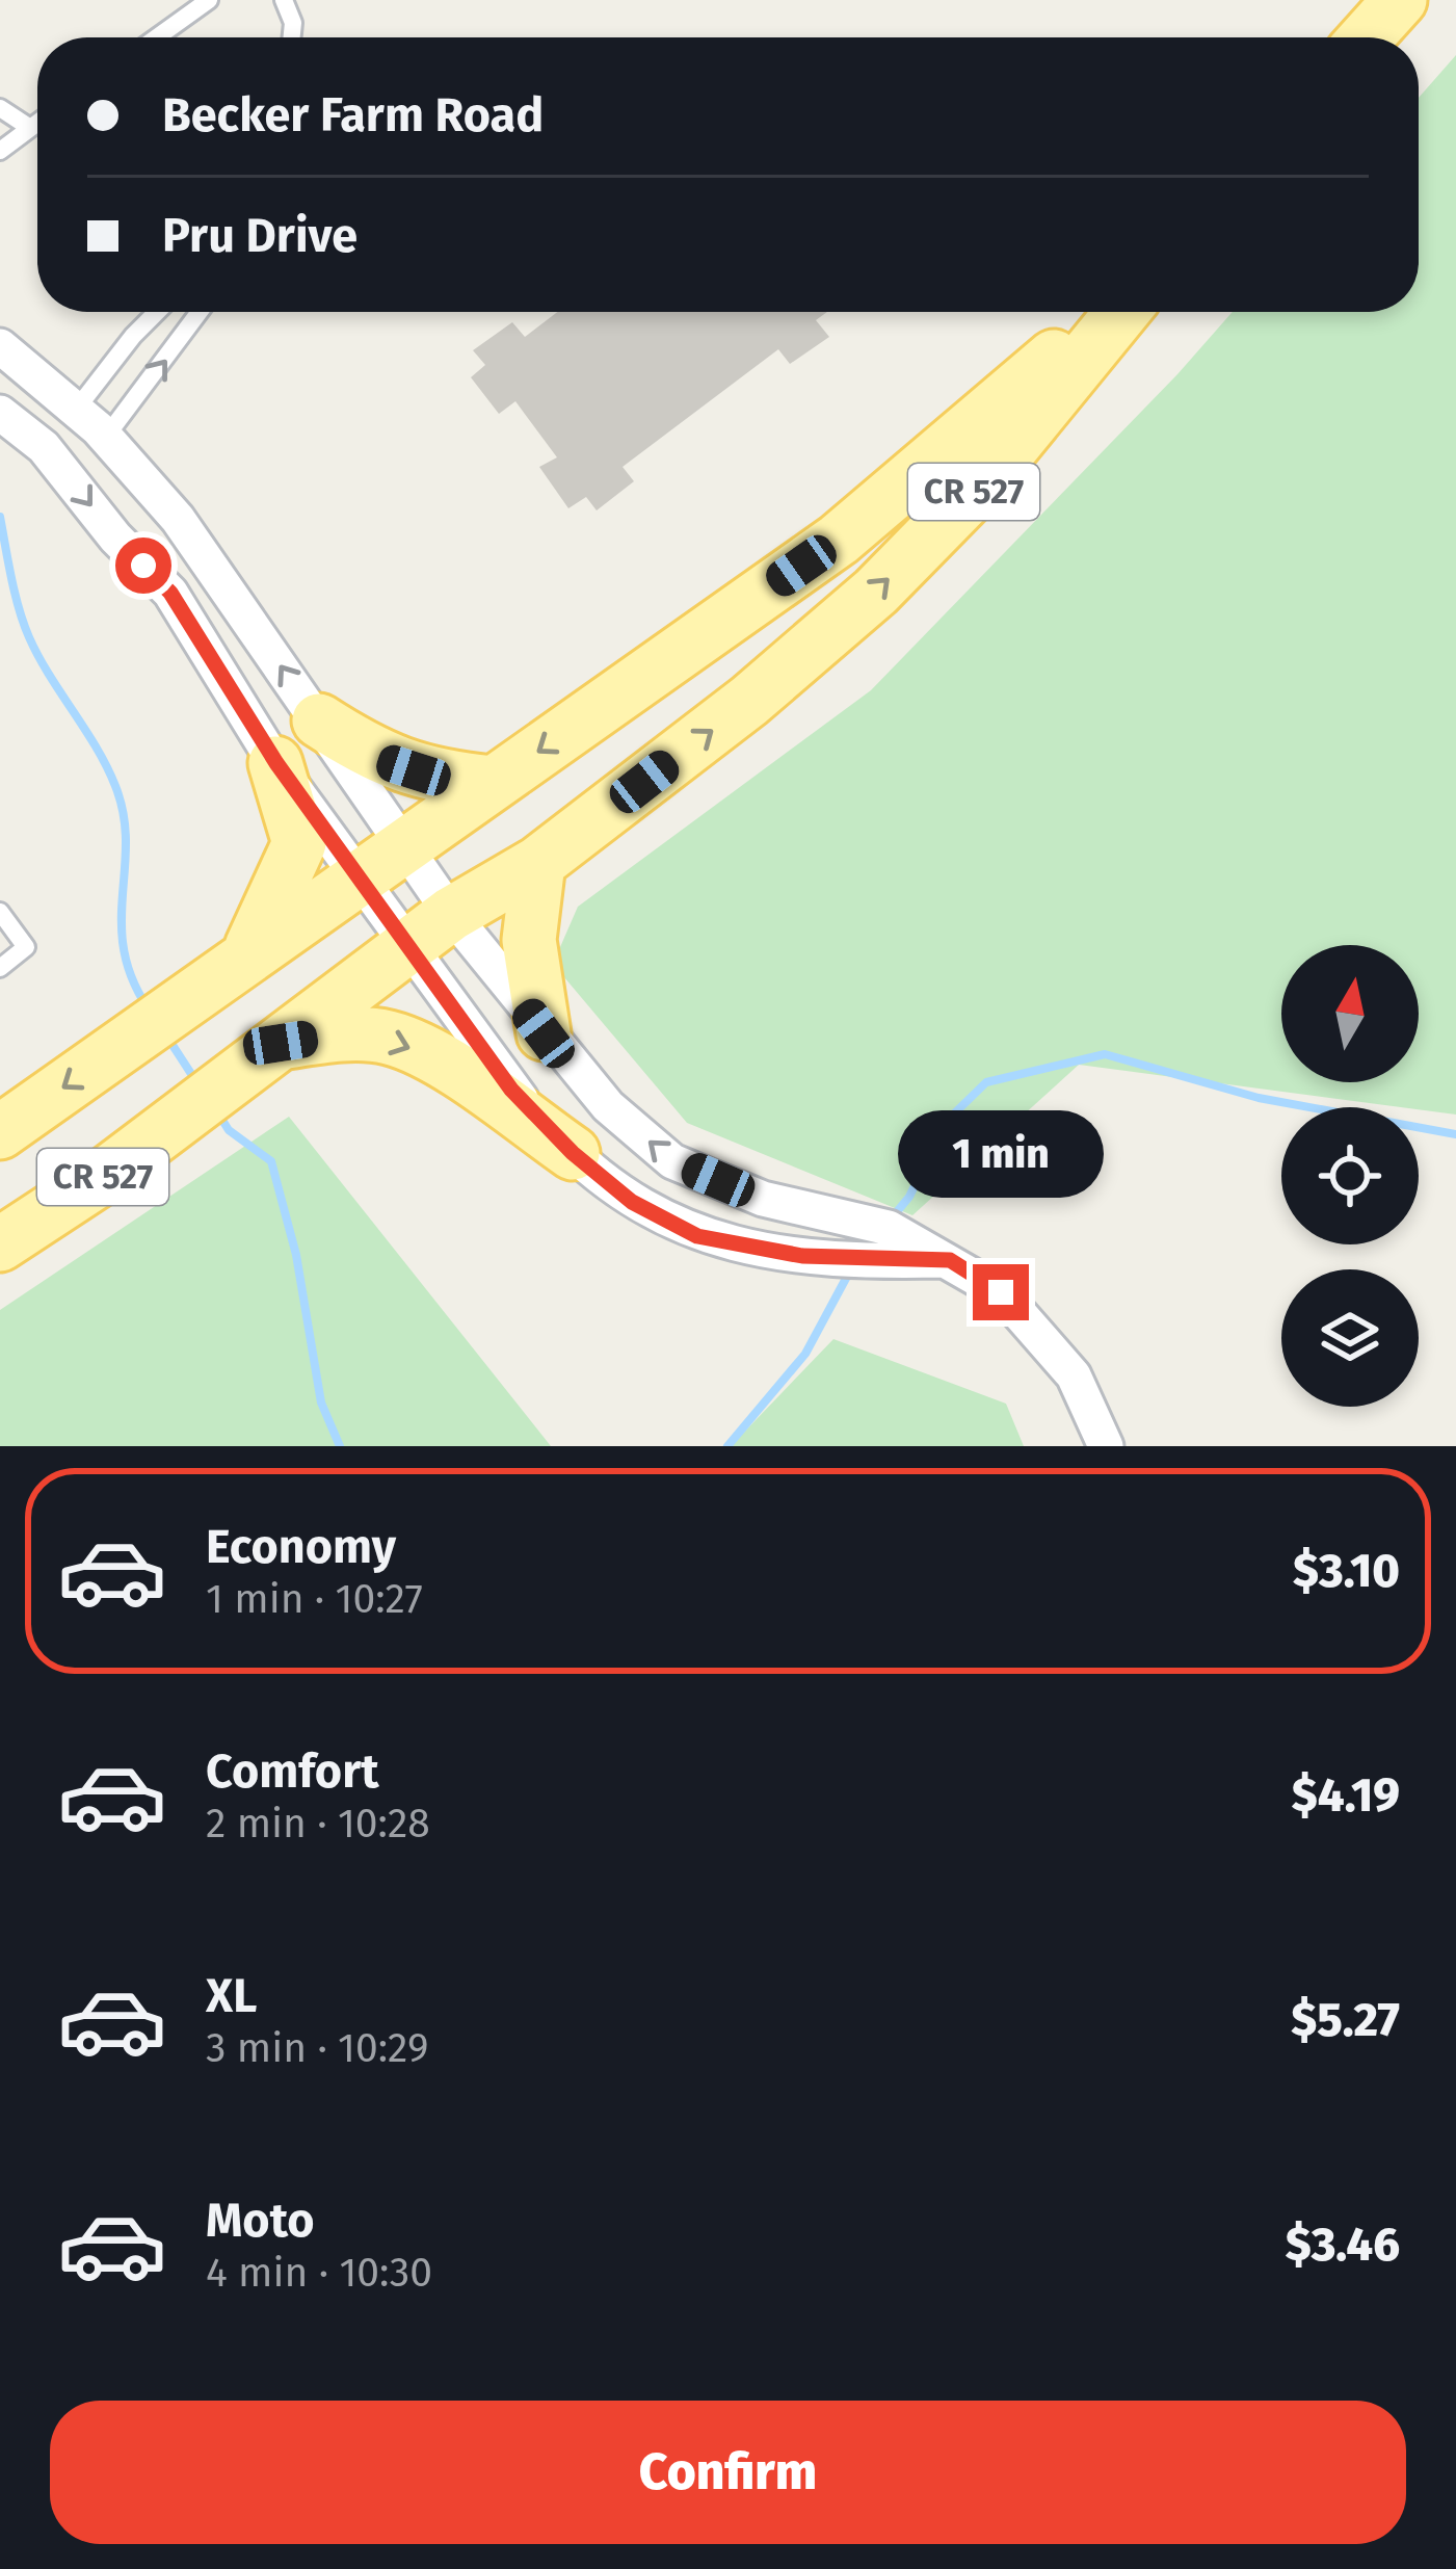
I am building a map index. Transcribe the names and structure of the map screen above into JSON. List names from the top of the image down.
{
  "streets": {
    "main road": ["CR 527"]
  },
  "north": "top",
  "page": {
    "banner": ["Becker Farm Road", "Pru Drive"],
    "bubble": "1 min",
    "list": [
      {
        "name": "Economy",
        "note": "1 min · 10:27",
        "value": "$3.10"
      },
      {
        "name": "Comfort",
        "note": "2 min · 10:28",
        "value": "$4.19"
      },
      {
        "name": "XL",
        "note": "3 min · 10:29",
        "value": "$5.27"
      },
      {
        "name": "Moto",
        "note": "4 min · 10:30",
        "value": "$3.46"
      }
    ],
    "buttons": "Confirm"
  }
}
